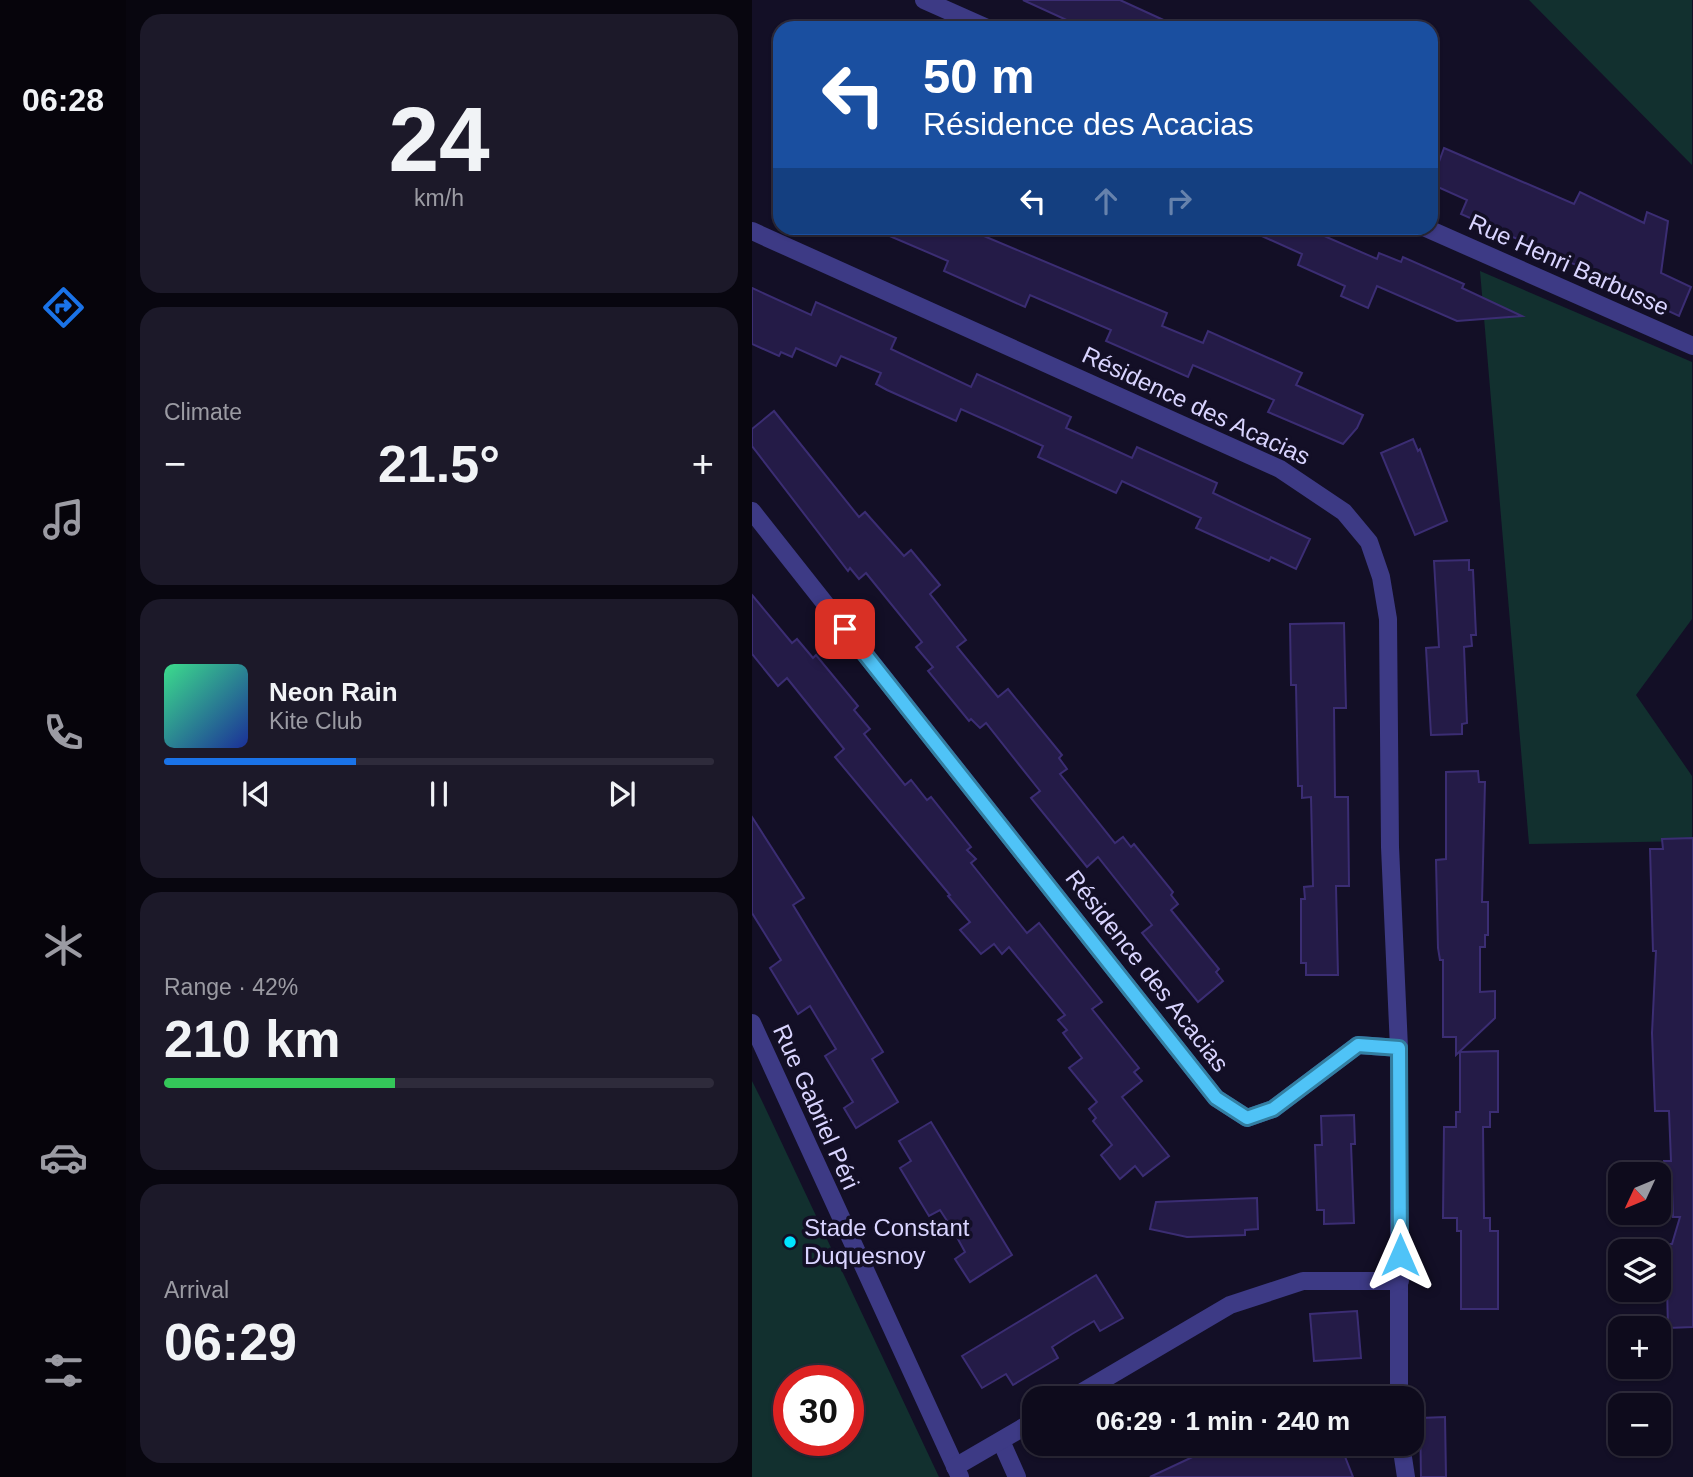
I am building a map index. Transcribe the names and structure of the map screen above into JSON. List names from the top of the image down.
{
  "streets": {
    "street": ["Rue Henri Barbusse", "Résidence des Acacias", "Rue Gabriel Péri"]
  },
  "places": ["Stade Constant Duquesnoy"],
  "north": "bottom left",
  "page": {
    "tabs": "06:28",
    "tile": [
      ["24", "km/h"],
      "Climate",
      ["Range · 42%", "210 km"],
      ["Arrival", "06:29"]
    ],
    "turn": ["50 m", "Résidence des Acacias"],
    "heat": ["−", "21.5°", "+"],
    "song": ["Neon Rain", "Kite Club"],
    "map_buttons": ["+", "−"],
    "limit": "30",
    "trip": "06:29 · 1 min · 240 m"
  }
}
